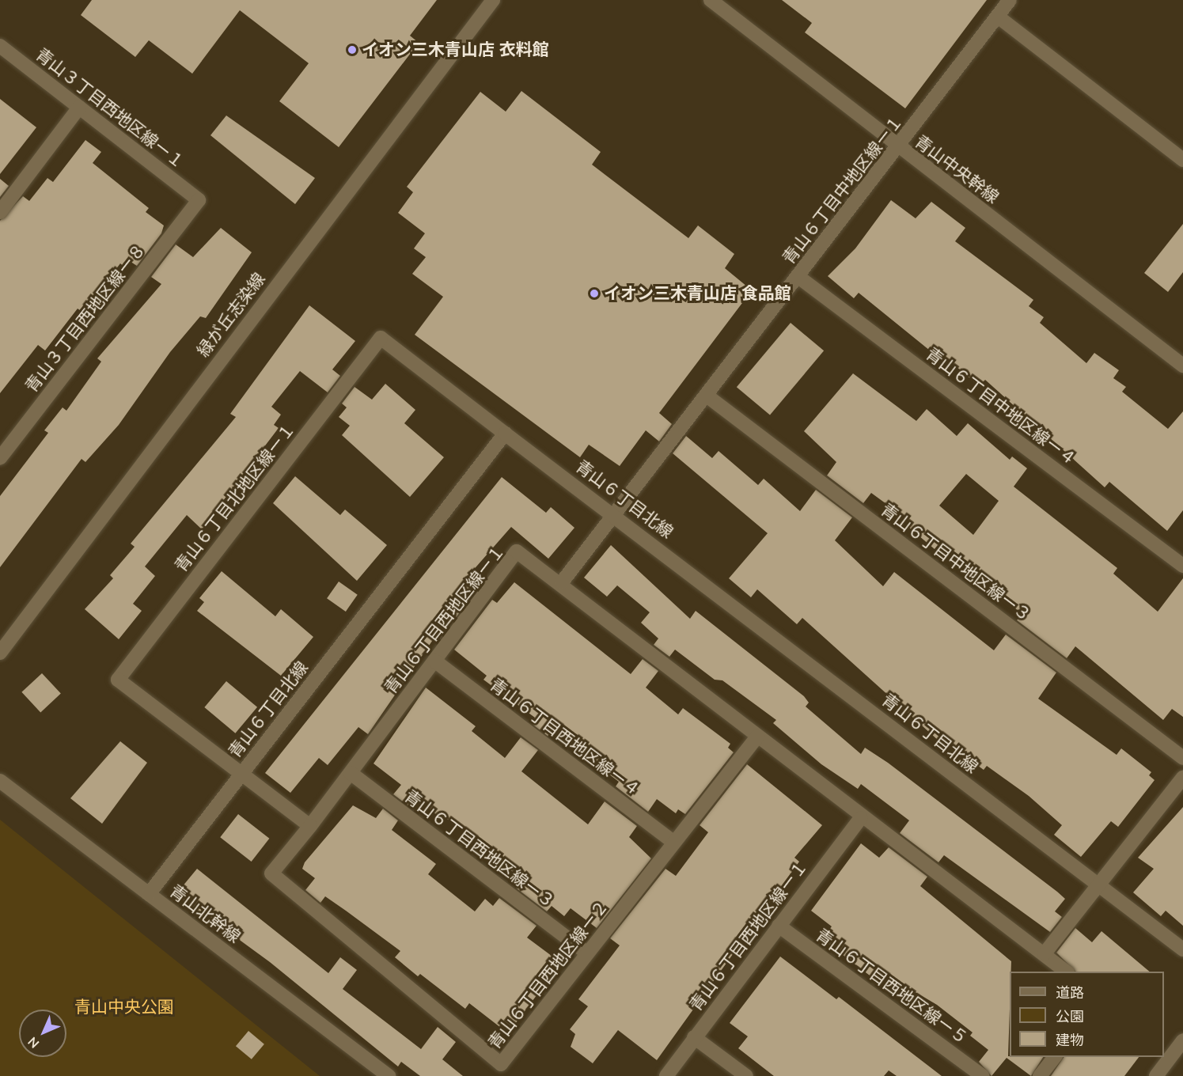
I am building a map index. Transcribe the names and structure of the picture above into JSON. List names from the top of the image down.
{
  "streets": {
    "street": [
      "青山３丁目西地区線ー１",
      "青山中央幹線",
      "青山６丁目中地区線ー１",
      "緑が丘志染線",
      "青山３丁目西地区線ー８",
      "青山６丁目中地区線ー４",
      "青山６丁目北地区線ー１",
      "青山６丁目北線",
      "青山６丁目中地区線ー３",
      "青山６丁目西地区線ー１",
      "青山６丁目西地区線ー４",
      "青山６丁目西地区線ー３",
      "青山北幹線",
      "青山６丁目西地区線ー２",
      "青山６丁目西地区線ー５"
    ]
  },
  "crossings": [
    ["青山３丁目西地区線ー１", "青山３丁目西地区線ー８"],
    ["青山中央幹線", "青山６丁目中地区線ー１"],
    ["青山６丁目中地区線ー１", "青山６丁目中地区線ー４"],
    ["青山６丁目中地区線ー１", "青山６丁目北線"],
    ["青山６丁目中地区線ー１", "青山６丁目中地区線ー３"],
    ["青山６丁目中地区線ー１", "青山６丁目西地区線ー１"],
    ["青山６丁目北地区線ー１", "青山６丁目北線"],
    ["青山６丁目北線", "青山北幹線"],
    ["青山６丁目西地区線ー１", "青山６丁目西地区線ー４"],
    ["青山６丁目西地区線ー１", "青山６丁目西地区線ー３"],
    ["青山６丁目西地区線ー１", "青山６丁目西地区線ー２"],
    ["青山６丁目西地区線ー１", "青山６丁目西地区線ー５"],
    ["青山６丁目西地区線ー４", "青山６丁目西地区線ー２"],
    ["青山６丁目西地区線ー３", "青山６丁目西地区線ー２"]
  ],
  "parks": ["青山中央公園"],
  "places": ["イオン三木青山店 衣料館", "イオン三木青山店 食品館"],
  "legend": ["道路", "公園", "建物"],
  "north": "bottom left"
}
